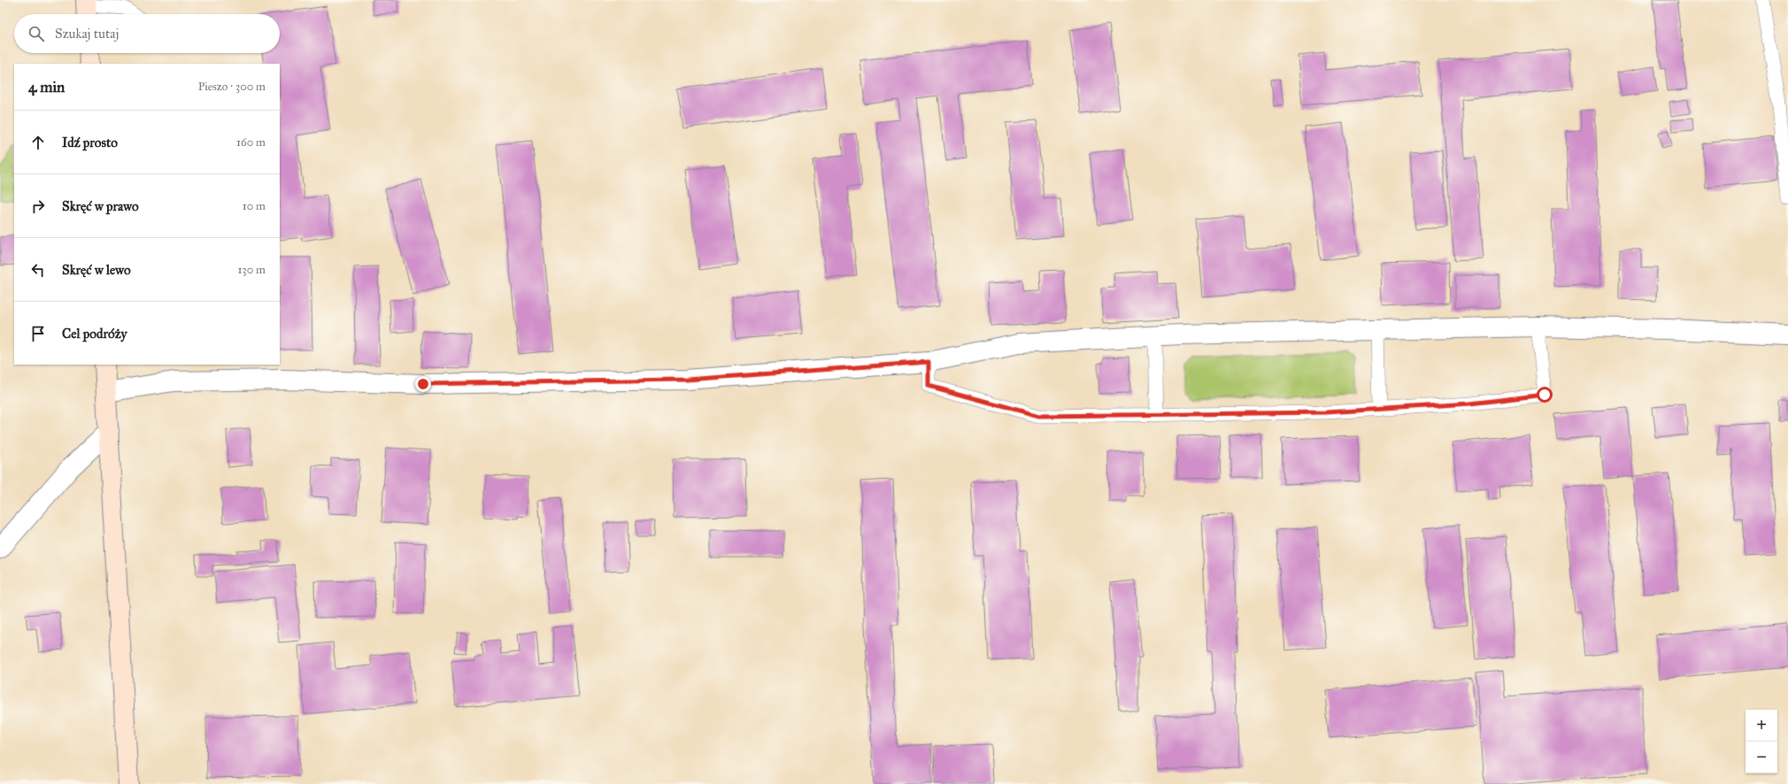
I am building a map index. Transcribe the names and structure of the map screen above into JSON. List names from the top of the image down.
{
  "page": {
    "search": "Szukaj tutaj",
    "heading": ["4 min", "Pieszo · 300 m"],
    "list": [
      ["Idź prosto", "160 m"],
      ["Skręć w prawo", "10 m"],
      ["Skręć w lewo", "130 m"],
      "Cel podróży"
    ],
    "map_buttons": ["+", "−"]
  }
}
